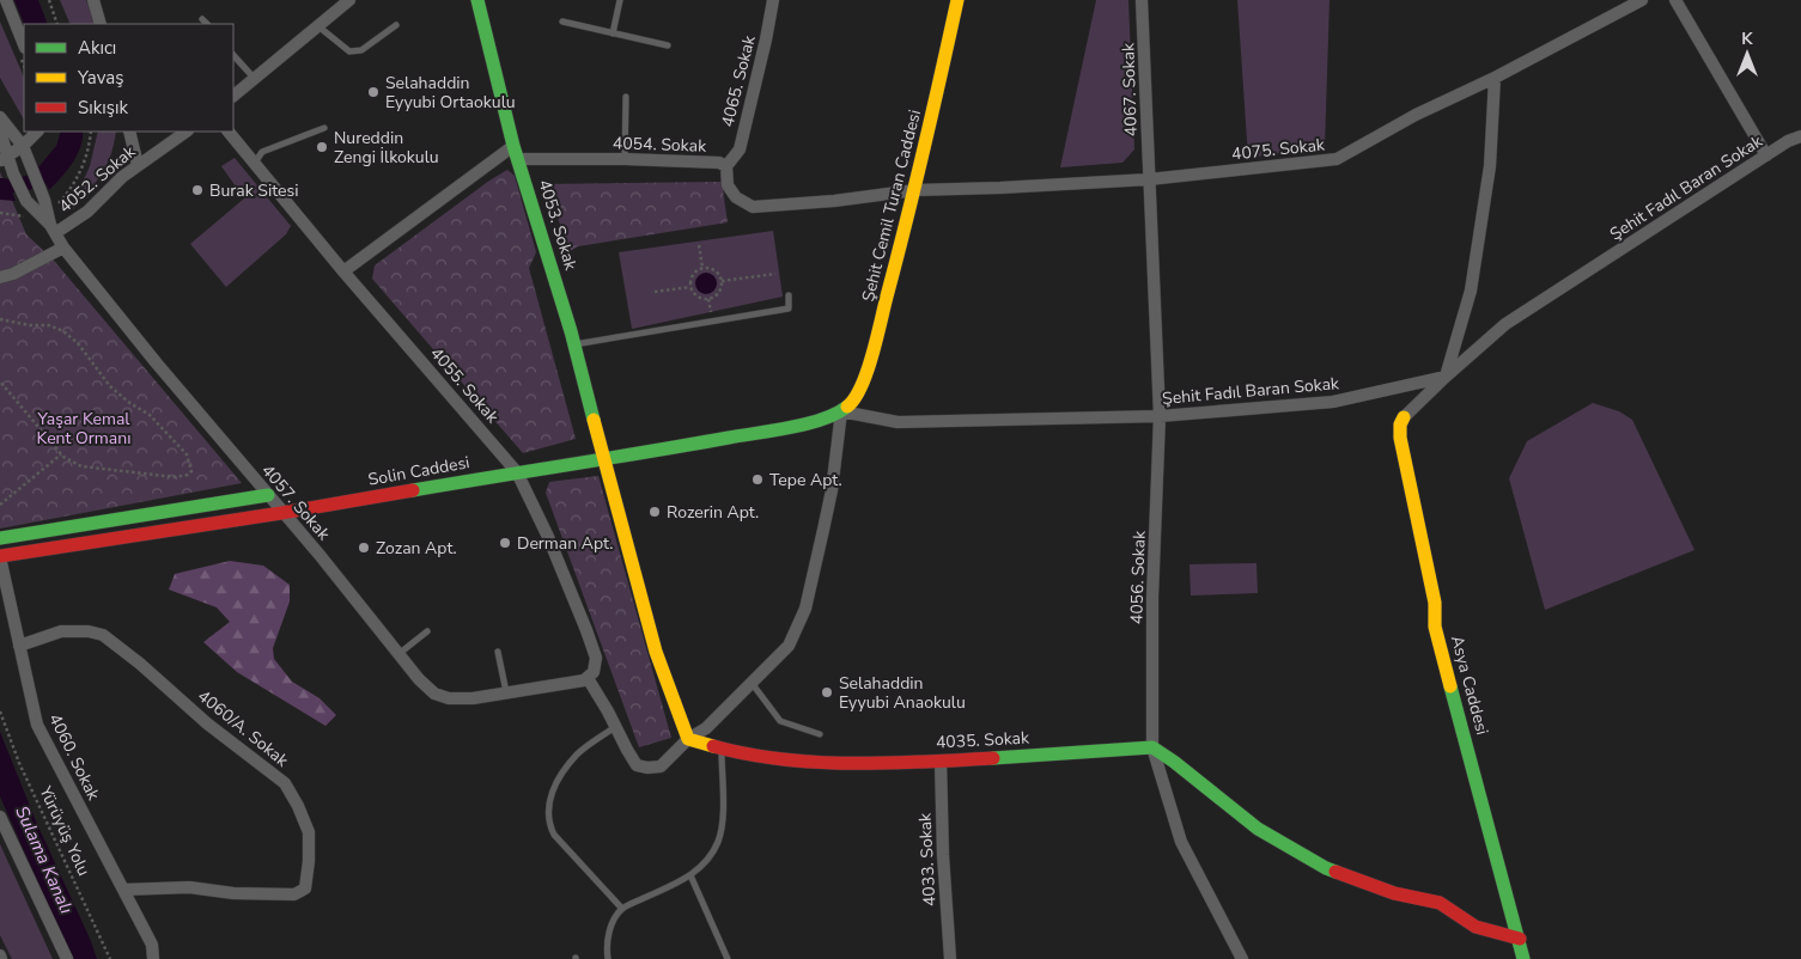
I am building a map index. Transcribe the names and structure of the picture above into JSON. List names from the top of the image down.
{
  "streets": {
    "street": [
      "4065. Sokak",
      "4067. Sokak",
      "4054. Sokak",
      "4075. Sokak",
      "4052. Sokak",
      "Şehit Fadıl Baran Sokak",
      "Şehit Cemil Turan Caddesi",
      "4053. Sokak",
      "4055. Sokak",
      "Solin Caddesi",
      "4057. Sokak",
      "4056. Sokak",
      "Asya Caddesi",
      "4060/A. Sokak",
      "4035. Sokak",
      "4060. Sokak",
      "4033. Sokak"
    ],
    "path": ["Yürüyüş Yolu"]
  },
  "crossings": [
    ["4065. Sokak", "4054. Sokak"],
    ["4067. Sokak", "4075. Sokak"],
    ["4067. Sokak", "4056. Sokak"],
    ["4054. Sokak", "4075. Sokak"],
    ["4054. Sokak", "Şehit Cemil Turan Caddesi"],
    ["4054. Sokak", "4053. Sokak"],
    ["4075. Sokak", "Şehit Cemil Turan Caddesi"],
    ["4075. Sokak", "4056. Sokak"],
    ["4052. Sokak", "4057. Sokak"],
    ["Şehit Fadıl Baran Sokak", "Şehit Cemil Turan Caddesi"],
    ["Şehit Fadıl Baran Sokak", "Solin Caddesi"],
    ["Şehit Fadıl Baran Sokak", "4056. Sokak"],
    ["Şehit Cemil Turan Caddesi", "Solin Caddesi"],
    ["4053. Sokak", "Solin Caddesi"],
    ["4055. Sokak", "Solin Caddesi"],
    ["4055. Sokak", "4057. Sokak"],
    ["Solin Caddesi", "4057. Sokak"],
    ["Solin Caddesi", "4060. Sokak"],
    ["4056. Sokak", "4035. Sokak"],
    ["4060/A. Sokak", "4060. Sokak"],
    ["4035. Sokak", "4033. Sokak"]
  ],
  "water": ["Sulama Kanalı"],
  "parks": ["Yaşar Kemal Kent Ormanı"],
  "places": [
    "Selahaddin Eyyubi Ortaokulu",
    "Nureddin Zengi İlkokulu",
    "Burak Sitesi",
    "Tepe Apt.",
    "Rozerin Apt.",
    "Derman Apt.",
    "Zozan Apt.",
    "Selahaddin Eyyubi Anaokulu"
  ],
  "legend": ["Akıcı", "Yavaş", "Sıkışık"],
  "north": "top"
}
